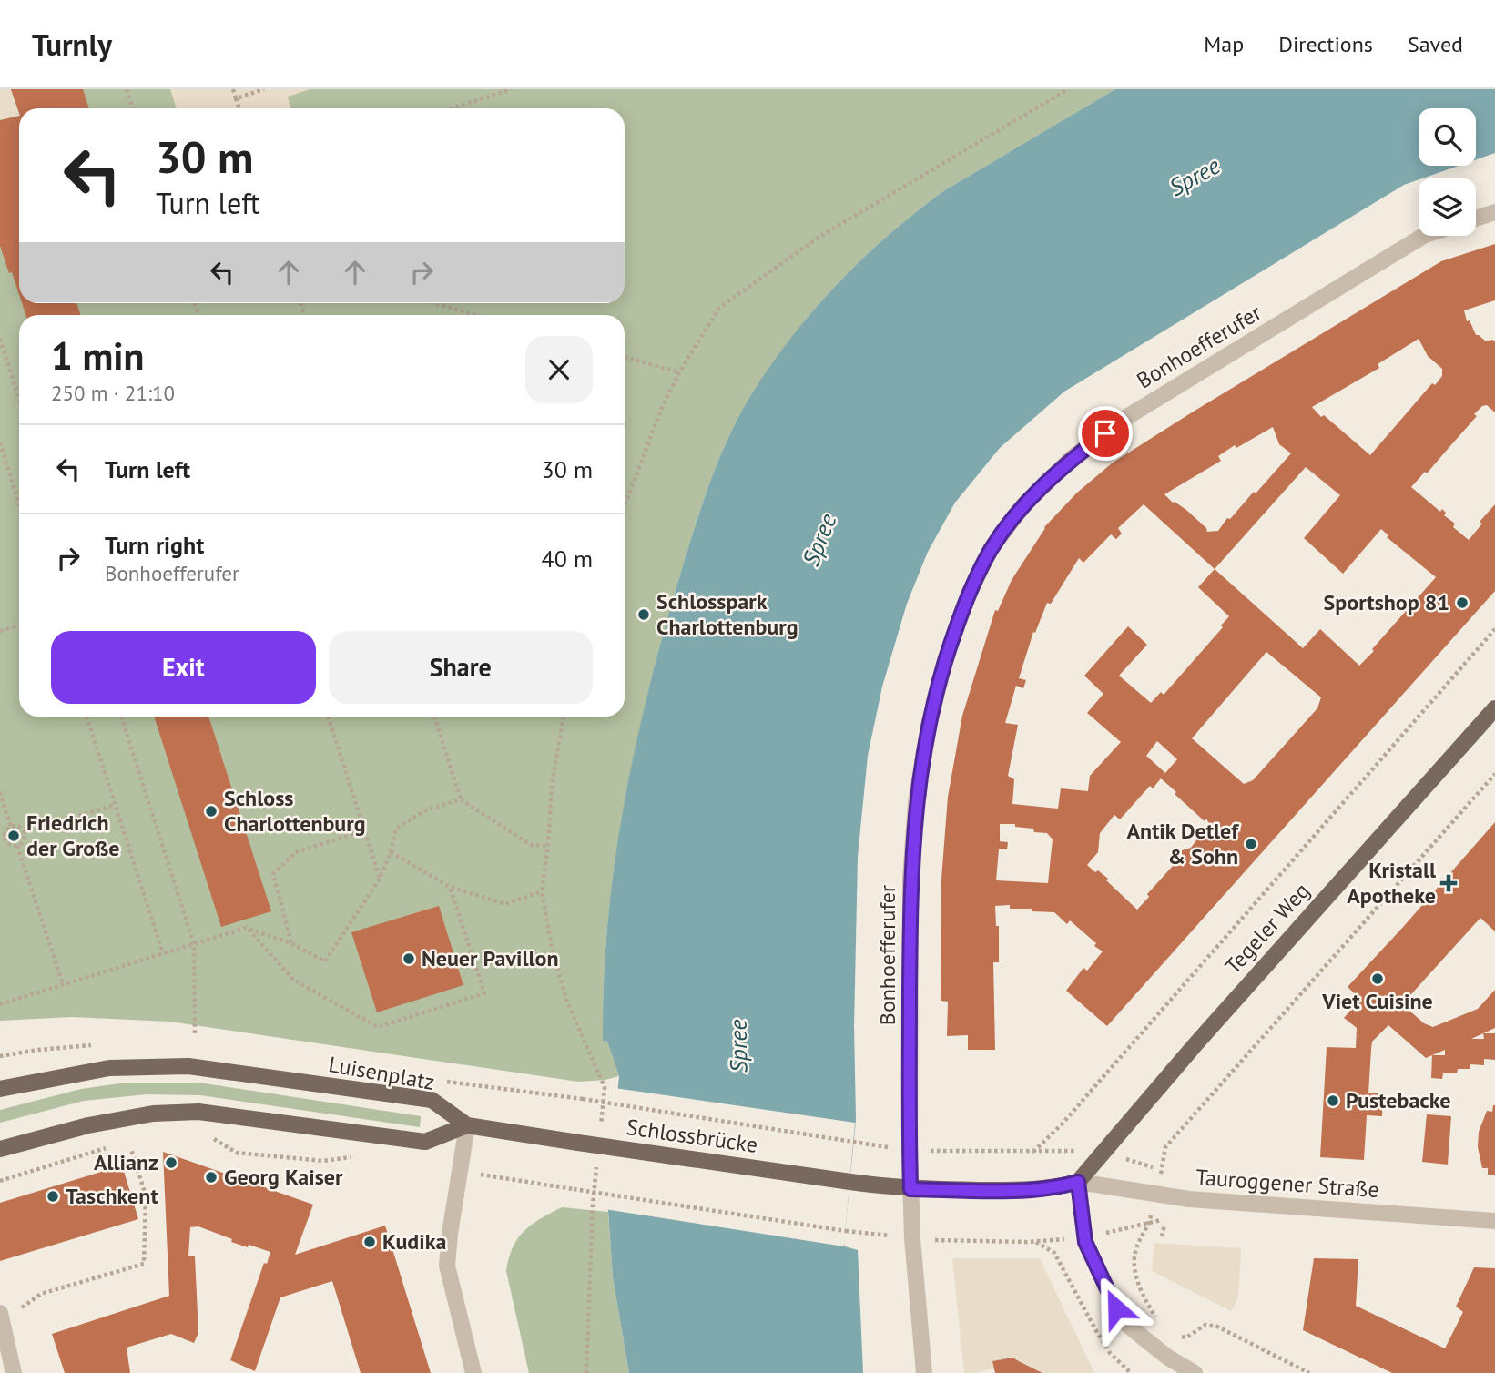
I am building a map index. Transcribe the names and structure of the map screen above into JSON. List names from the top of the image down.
{
  "streets": {
    "main road": ["Tegeler Weg", "Luisenplatz", "Schlossbrücke"],
    "street": ["Bonhoefferufer", "Tauroggener Straße"]
  },
  "crossings": [
    ["Bonhoefferufer", "Schlossbrücke"],
    ["Tegeler Weg", "Schlossbrücke"],
    ["Tegeler Weg", "Tauroggener Straße"],
    ["Luisenplatz", "Schlossbrücke"],
    ["Schlossbrücke", "Tauroggener Straße"]
  ],
  "water": ["Spree"],
  "places": {
    "other": [
      "Sportshop 81",
      "Schlosspark Charlottenburg",
      "Schloss Charlottenburg",
      "Friedrich der Große",
      "Antik Detlef & Sohn",
      "Neuer Pavillon",
      "Viet Cuisine",
      "Pustebacke",
      "Allianz",
      "Georg Kaiser",
      "Taschkent",
      "Kudika"
    ],
    "health": ["Kristall Apotheke"]
  },
  "page": {
    "header": "Turnly",
    "nav": ["Map", "Directions", "Saved"],
    "turn": ["30 m", "Turn left"],
    "heading": ["1 min", "250 m · 21:10"],
    "list": [
      {
        "name": "Turn left",
        "value": "30 m"
      },
      {
        "name": "Turn right",
        "note": "Bonhoefferufer",
        "value": "40 m"
      }
    ],
    "buttons": ["Exit", "Share"]
  }
}
